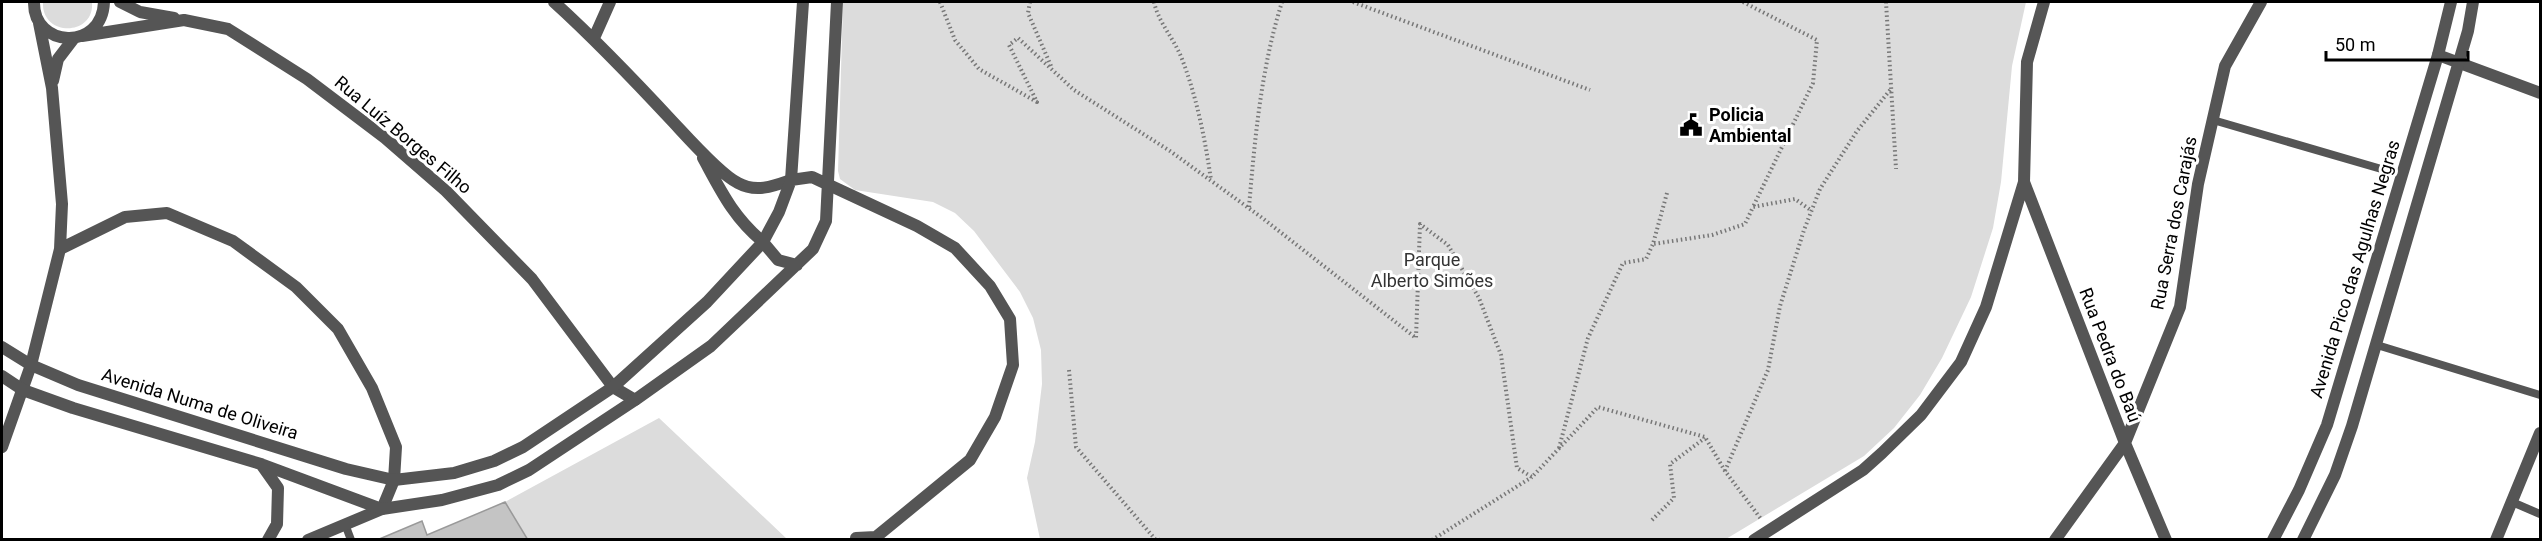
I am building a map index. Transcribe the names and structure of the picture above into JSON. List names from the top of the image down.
{
  "streets": {
    "street": [
      "Rua Luíz Borges Filho",
      "Rua Serra dos Carajás",
      "Avenida Pico das Agulhas Negras",
      "Rua Pedra do Baú",
      "Avenida Numa de Oliveira"
    ]
  },
  "crossings": [
    ["Rua Serra dos Carajás", "Rua Pedra do Baú"]
  ],
  "parks": ["Parque Alberto Simões"],
  "places": {
    "public building": ["Policia Ambiental"]
  },
  "scale_bar": "50 m"
}
